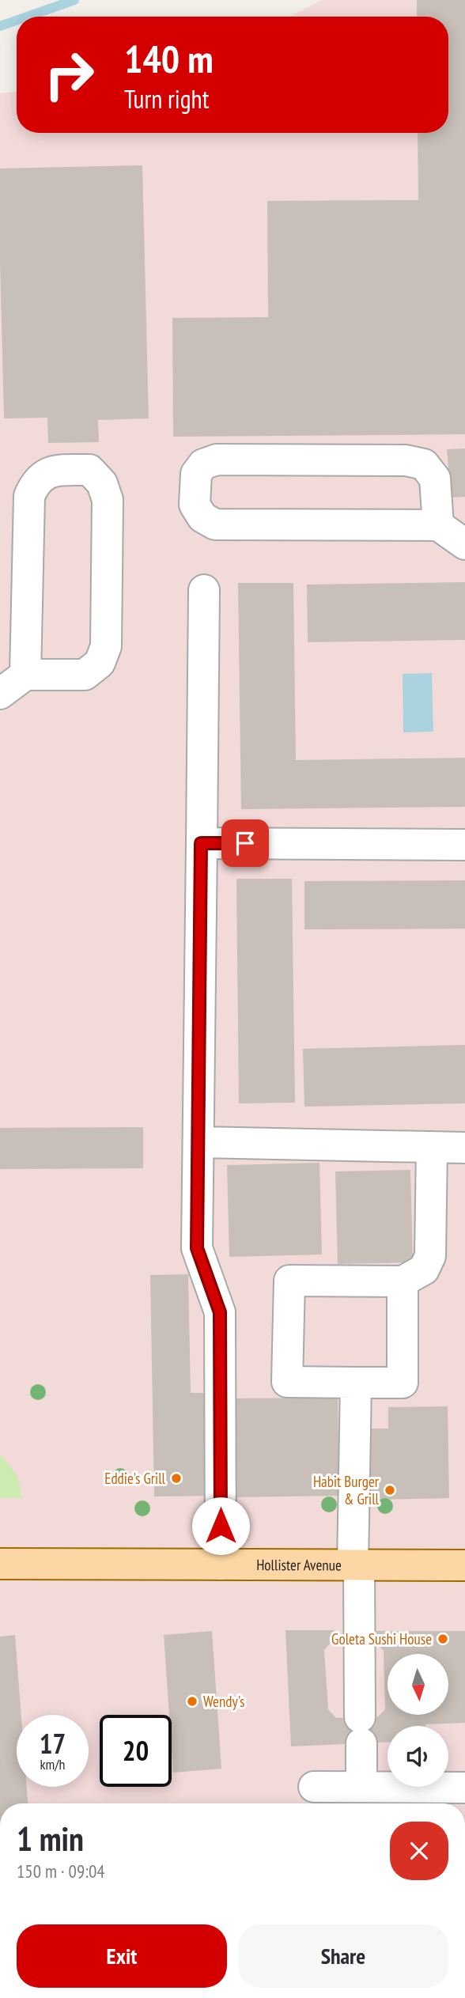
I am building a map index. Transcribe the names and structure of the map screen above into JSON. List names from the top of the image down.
{
  "streets": {
    "main road": ["Hollister Avenue"]
  },
  "places": [
    "Eddie's Grill",
    "Habit Burger & Grill",
    "Goleta Sushi House",
    "Wendy's"
  ],
  "north": "bottom",
  "page": {
    "turn": ["140 m", "Turn right"],
    "speed": "17 km/h",
    "limit": "20",
    "heading": ["1 min", "150 m · 09:04"],
    "buttons": ["Exit", "Share"]
  }
}
